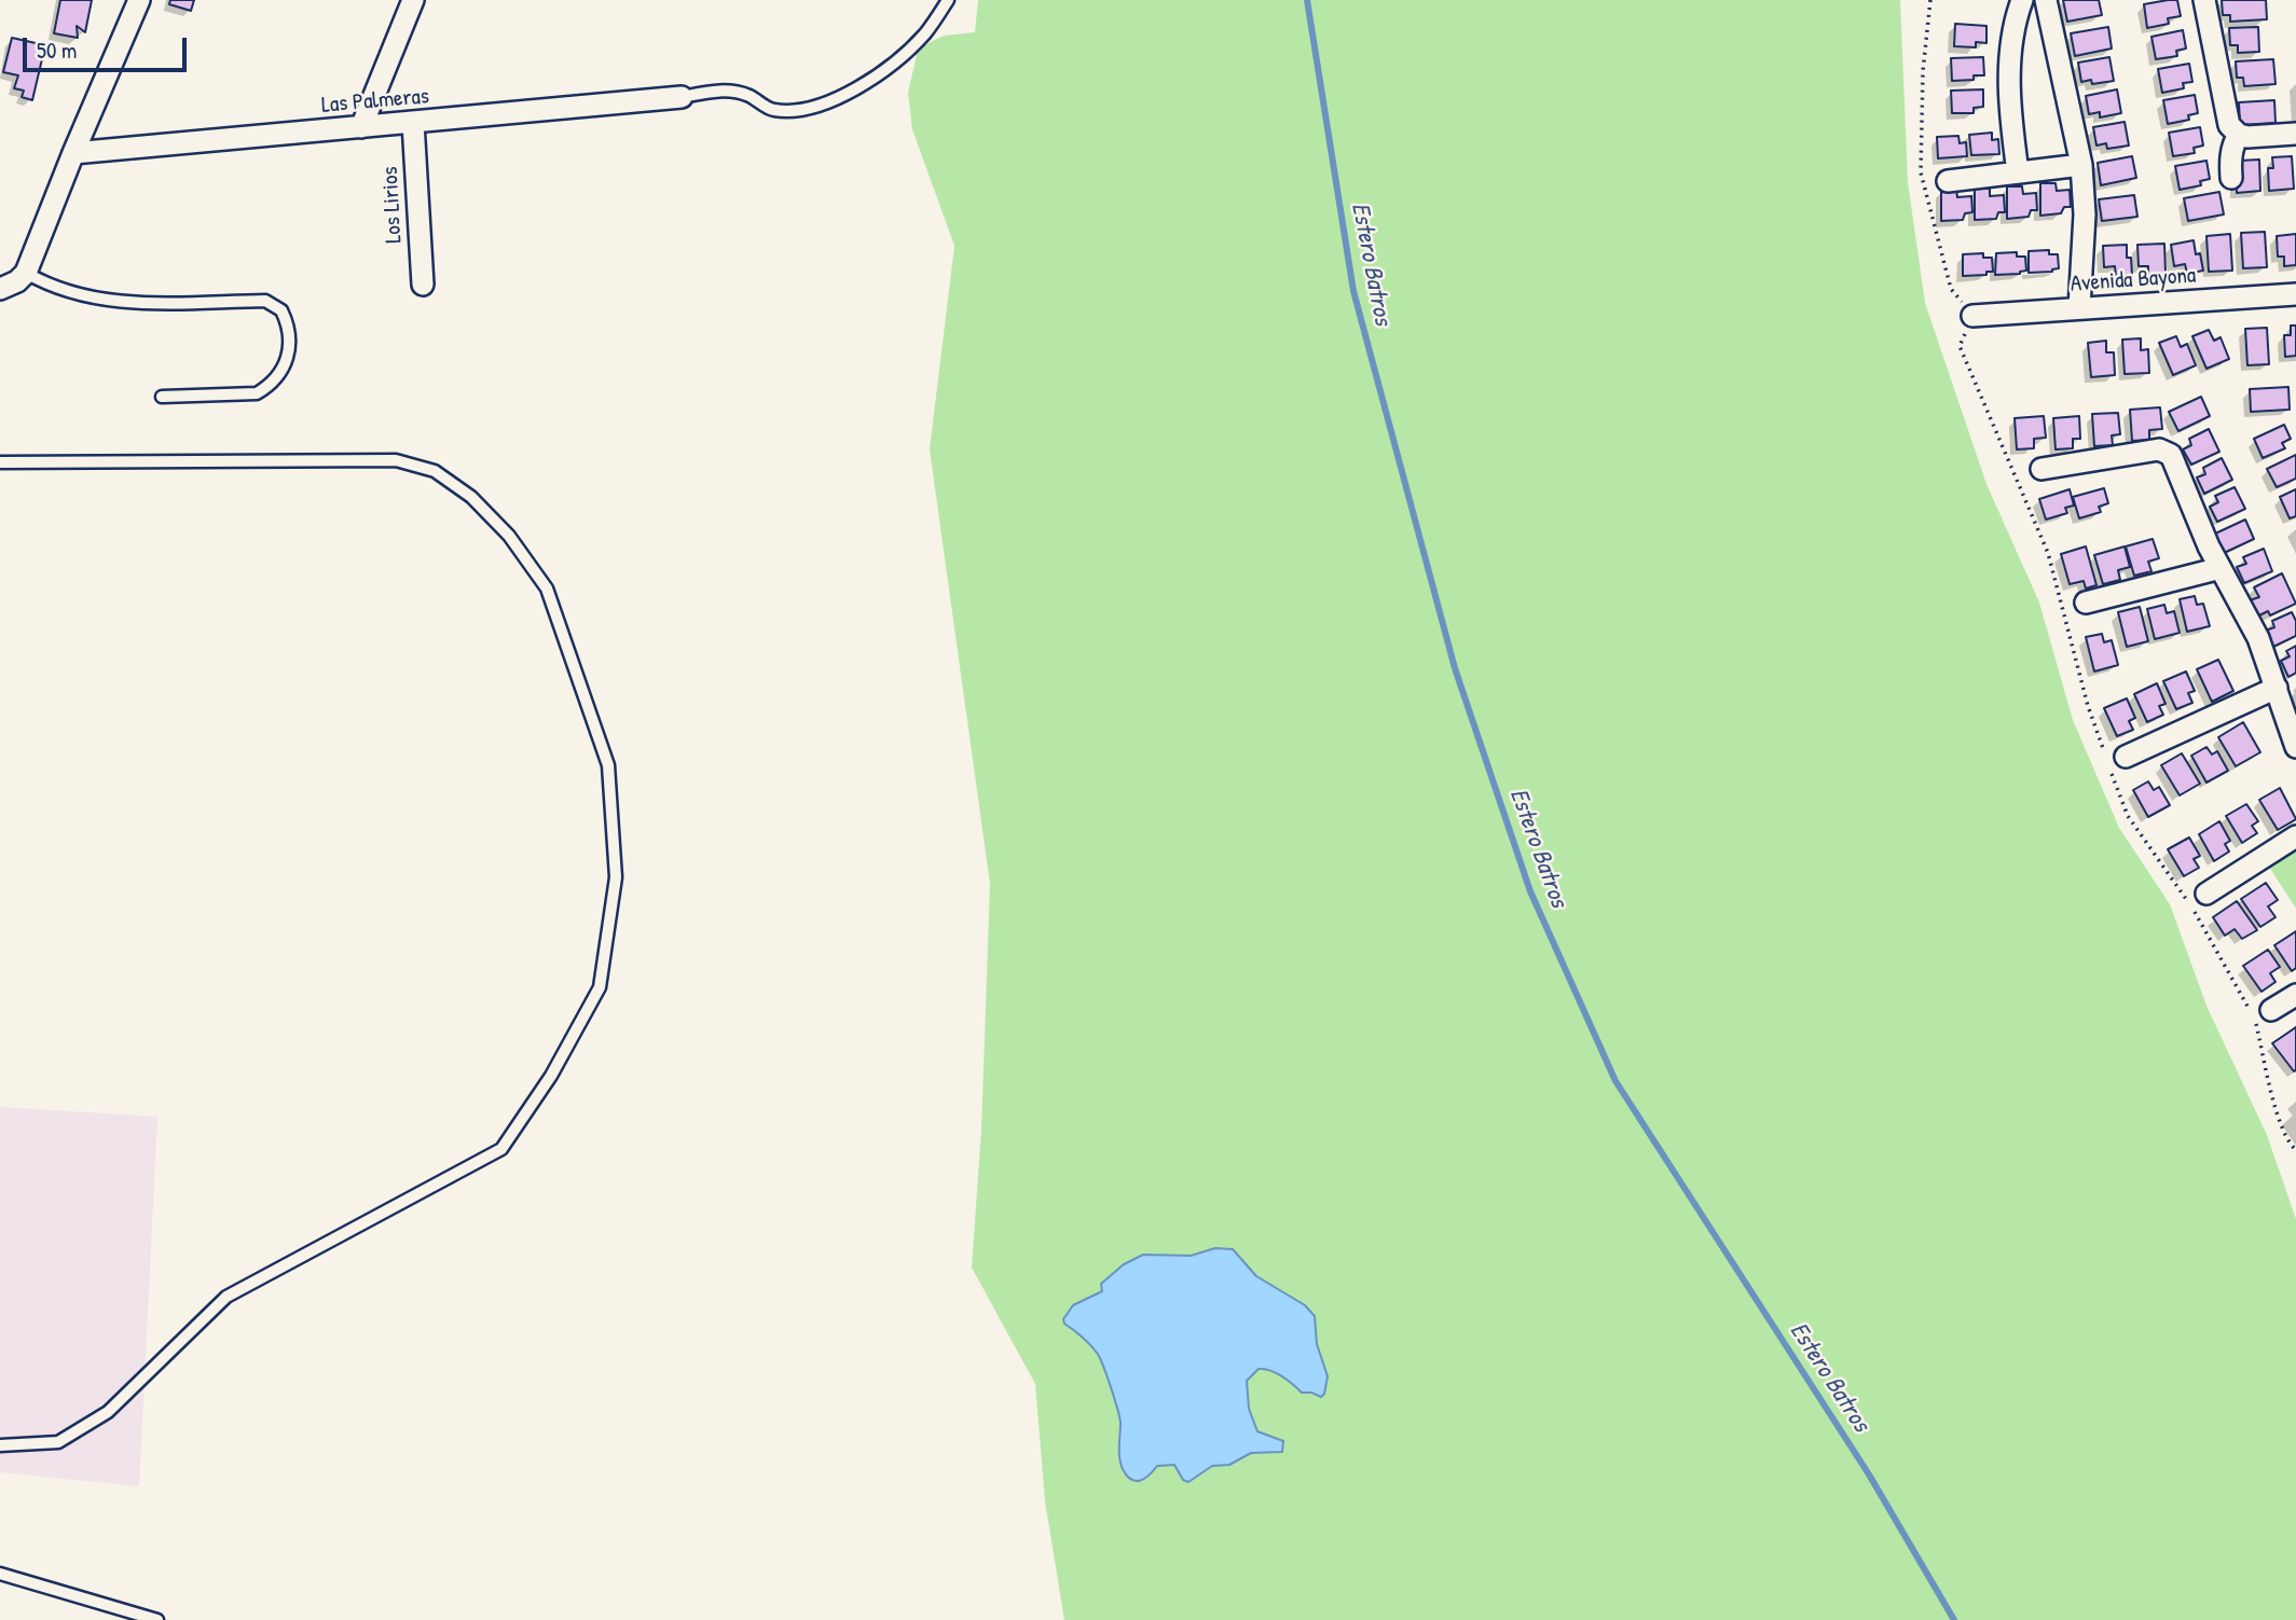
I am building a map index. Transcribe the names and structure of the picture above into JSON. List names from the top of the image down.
{
  "streets": {
    "street": ["Las Palmeras", "Los Lirios", "Avenida Bayona"]
  },
  "crossings": [
    ["Las Palmeras", "Los Lirios"]
  ],
  "water": ["Estero Batros"],
  "scale_bar": "50 m"
}
